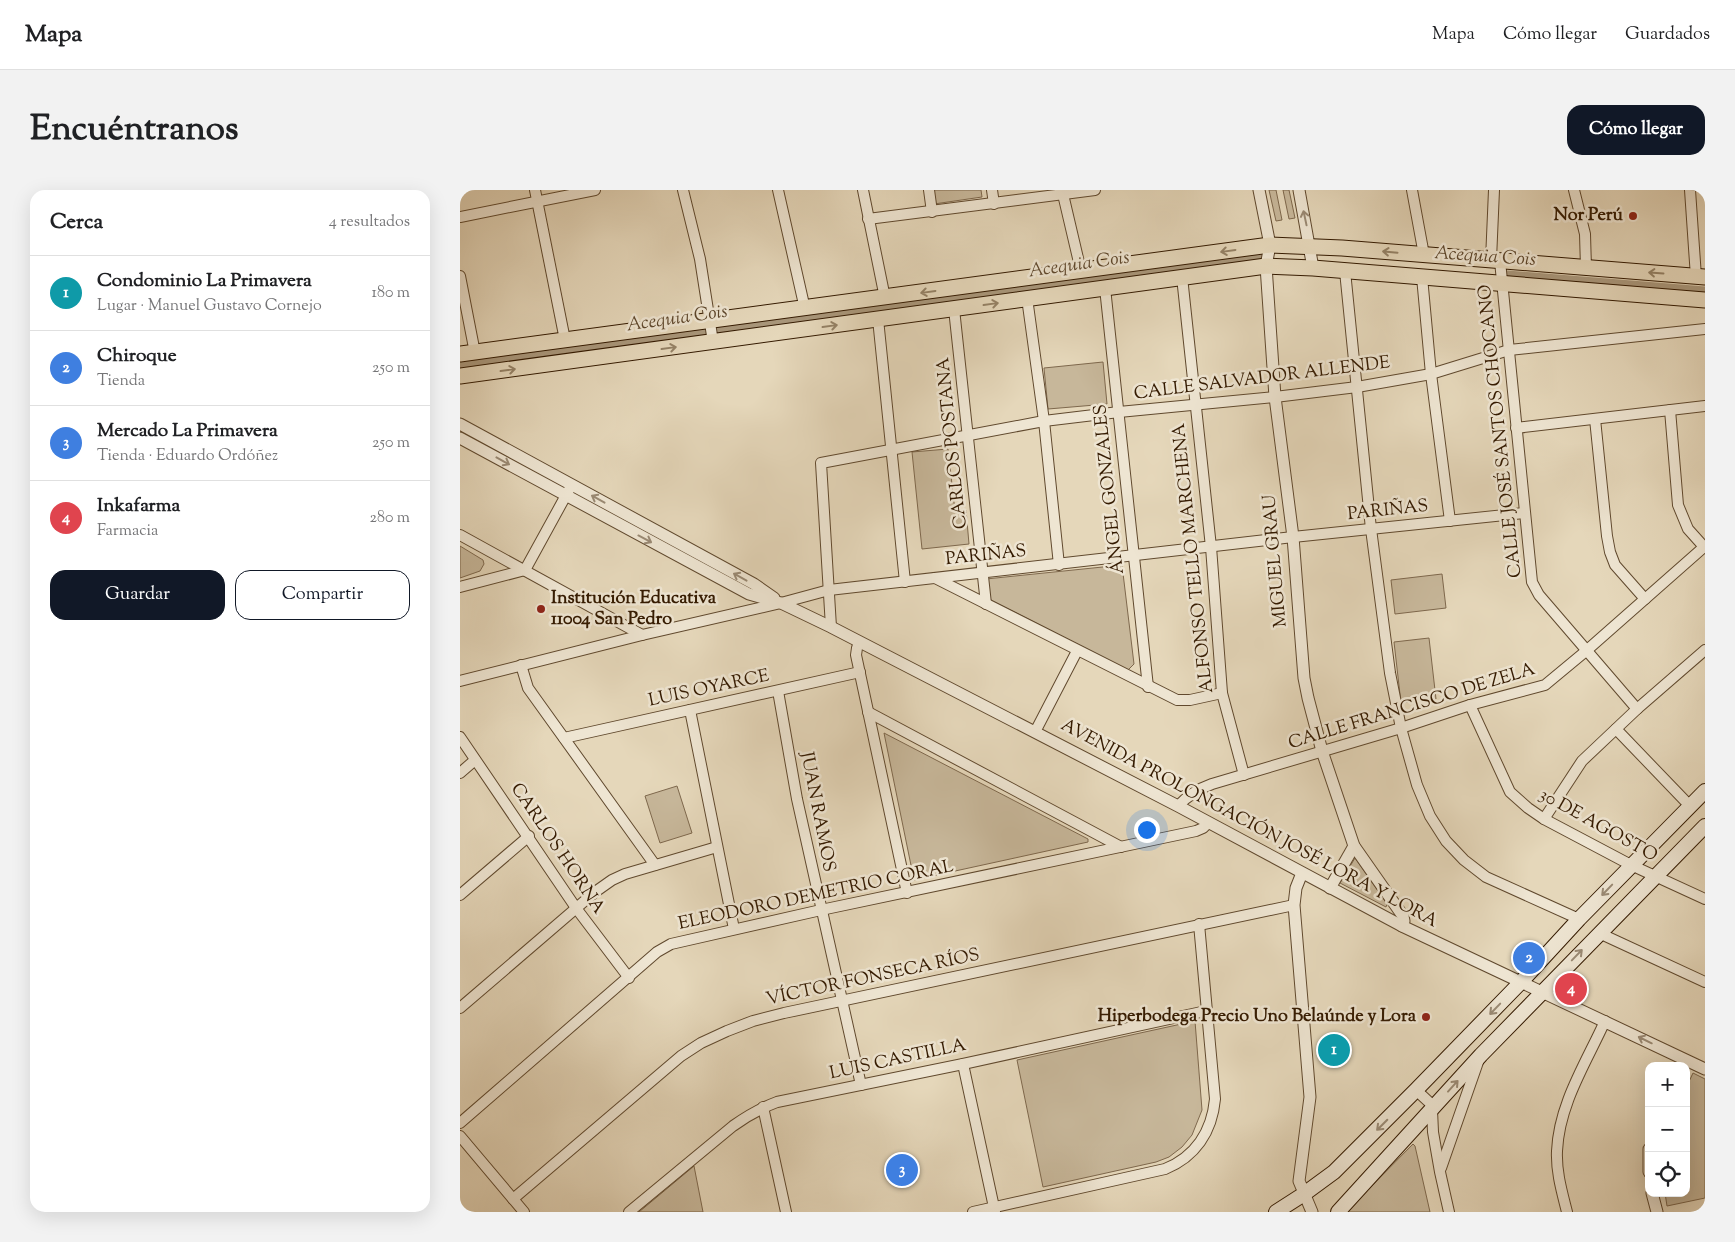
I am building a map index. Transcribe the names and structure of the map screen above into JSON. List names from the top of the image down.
{
  "streets": {
    "street": [
      "CALLE SALVADOR ALLENDE",
      "CALLE JOSÉ SANTOS CHOCANO",
      "CARLOS POSTANA",
      "ÁNGEL GONZALES",
      "PARIÑAS",
      "ALFONSO TELLO MARCHENA",
      "MIGUEL GRAU",
      "LUIS OYARCE",
      "CALLE FRANCISCO DE ZELA",
      "JUAN RAMOS",
      "AVENIDA PROLONGACIÓN JOSÉ LORA Y LORA",
      "30 DE AGOSTO",
      "CARLOS HORNA",
      "ELEODORO DEMETRIO CORAL",
      "VÍCTOR FONSECA RÍOS",
      "LUIS CASTILLA"
    ]
  },
  "crossings": [
    ["CALLE SALVADOR ALLENDE", "CALLE JOSÉ SANTOS CHOCANO"],
    ["CALLE SALVADOR ALLENDE", "CARLOS POSTANA"],
    ["CALLE SALVADOR ALLENDE", "ÁNGEL GONZALES"],
    ["CALLE SALVADOR ALLENDE", "PARIÑAS"],
    ["CALLE SALVADOR ALLENDE", "ALFONSO TELLO MARCHENA"],
    ["CALLE SALVADOR ALLENDE", "MIGUEL GRAU"],
    ["CALLE JOSÉ SANTOS CHOCANO", "PARIÑAS"],
    ["CALLE JOSÉ SANTOS CHOCANO", "CALLE FRANCISCO DE ZELA"],
    ["CARLOS POSTANA", "PARIÑAS"],
    ["ÁNGEL GONZALES", "PARIÑAS"],
    ["PARIÑAS", "ALFONSO TELLO MARCHENA"],
    ["PARIÑAS", "MIGUEL GRAU"],
    ["PARIÑAS", "AVENIDA PROLONGACIÓN JOSÉ LORA Y LORA"],
    ["ALFONSO TELLO MARCHENA", "CALLE FRANCISCO DE ZELA"],
    ["MIGUEL GRAU", "CALLE FRANCISCO DE ZELA"],
    ["MIGUEL GRAU", "AVENIDA PROLONGACIÓN JOSÉ LORA Y LORA"],
    ["LUIS OYARCE", "JUAN RAMOS"],
    ["CALLE FRANCISCO DE ZELA", "AVENIDA PROLONGACIÓN JOSÉ LORA Y LORA"],
    ["CALLE FRANCISCO DE ZELA", "30 DE AGOSTO"],
    ["JUAN RAMOS", "ELEODORO DEMETRIO CORAL"],
    ["JUAN RAMOS", "VÍCTOR FONSECA RÍOS"],
    ["JUAN RAMOS", "LUIS CASTILLA"],
    ["AVENIDA PROLONGACIÓN JOSÉ LORA Y LORA", "ELEODORO DEMETRIO CORAL"],
    ["CARLOS HORNA", "ELEODORO DEMETRIO CORAL"]
  ],
  "water": ["Acequia Cois"],
  "places": ["Nor Perú", "Institución Educativa 11004 San Pedro", "Hiperbodega Precio Uno Belaúnde y Lora"],
  "page": {
    "header": "Mapa",
    "nav": ["Mapa", "Cómo llegar", "Guardados"],
    "title": "Encuéntranos",
    "buttons": [
      "Cómo llegar",
      ["Guardar", "Compartir"]
    ],
    "heading": ["Cerca", "4 resultados"],
    "list": [
      {
        "mark": "1",
        "name": "Condominio La Primavera",
        "note": "Lugar · Manuel Gustavo Cornejo",
        "value": "180 m"
      },
      {
        "mark": "2",
        "name": "Chiroque",
        "note": "Tienda",
        "value": "250 m"
      },
      {
        "mark": "3",
        "name": "Mercado La Primavera",
        "note": "Tienda · Eduardo Ordóñez",
        "value": "250 m"
      },
      {
        "mark": "4",
        "name": "Inkafarma",
        "note": "Farmacia",
        "value": "280 m"
      }
    ],
    "pins": [
      "2",
      "4",
      "1",
      "3"
    ],
    "map_buttons": ["+", "−"]
  }
}
